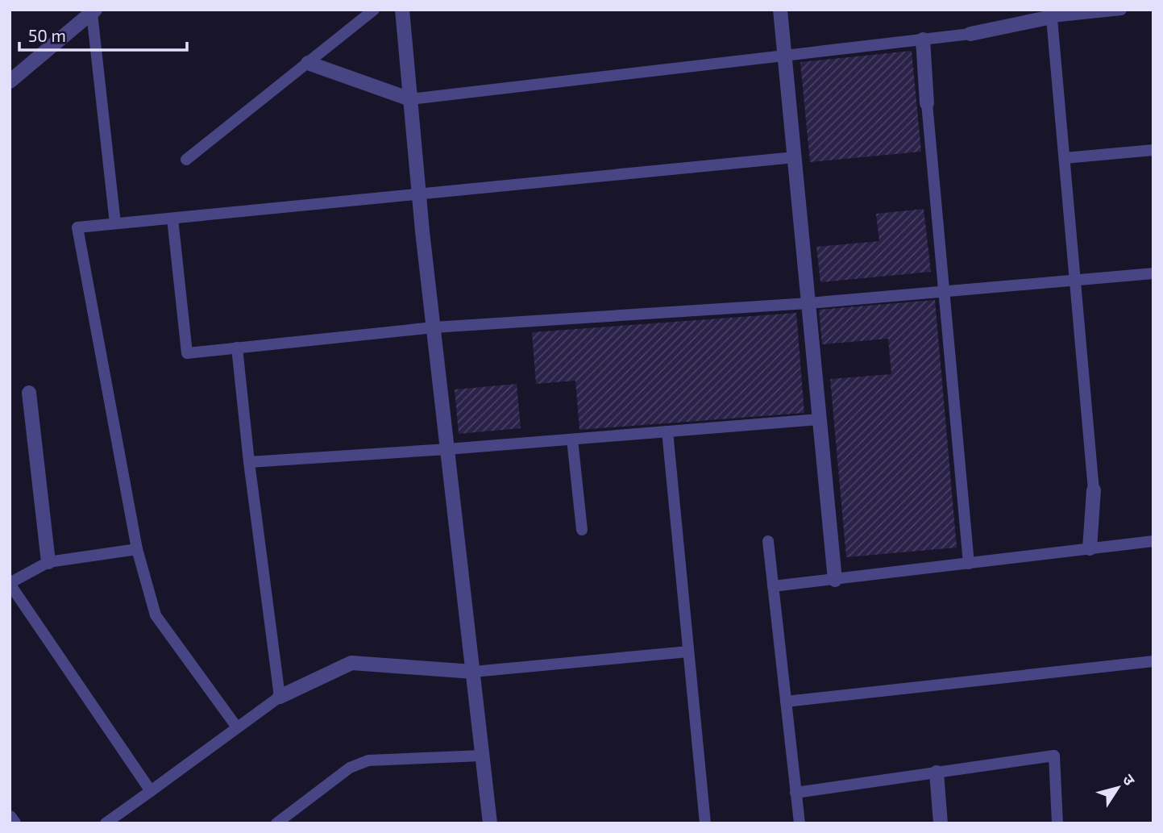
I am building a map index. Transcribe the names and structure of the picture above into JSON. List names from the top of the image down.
{
  "scale_bar": "50 m",
  "north": "top right"
}
